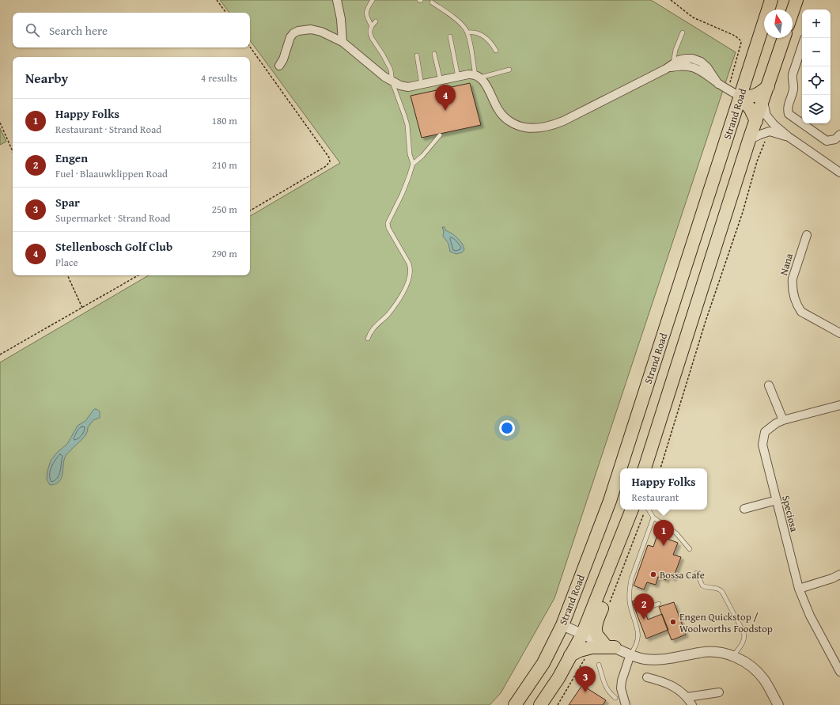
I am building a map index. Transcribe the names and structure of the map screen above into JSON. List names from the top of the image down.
{
  "streets": {
    "main road": ["Strand Road"],
    "street": ["Nana", "Speciosa"]
  },
  "places": ["Bossa Cafe", "Engen Quickstop / Woolworths Foodstop"],
  "north": "top",
  "page": {
    "map_buttons": ["+", "−"],
    "search": "Search here",
    "heading": ["Nearby", "4 results"],
    "pins": [
      "4",
      "1",
      "2",
      "3"
    ],
    "list": [
      {
        "mark": "1",
        "name": "Happy Folks",
        "note": "Restaurant · Strand Road",
        "value": "180 m"
      },
      {
        "mark": "2",
        "name": "Engen",
        "note": "Fuel · Blaauwklippen Road",
        "value": "210 m"
      },
      {
        "mark": "3",
        "name": "Spar",
        "note": "Supermarket · Strand Road",
        "value": "250 m"
      },
      {
        "mark": "4",
        "name": "Stellenbosch Golf Club",
        "note": "Place",
        "value": "290 m"
      }
    ],
    "popup": ["Happy Folks", "Restaurant"]
  }
}
